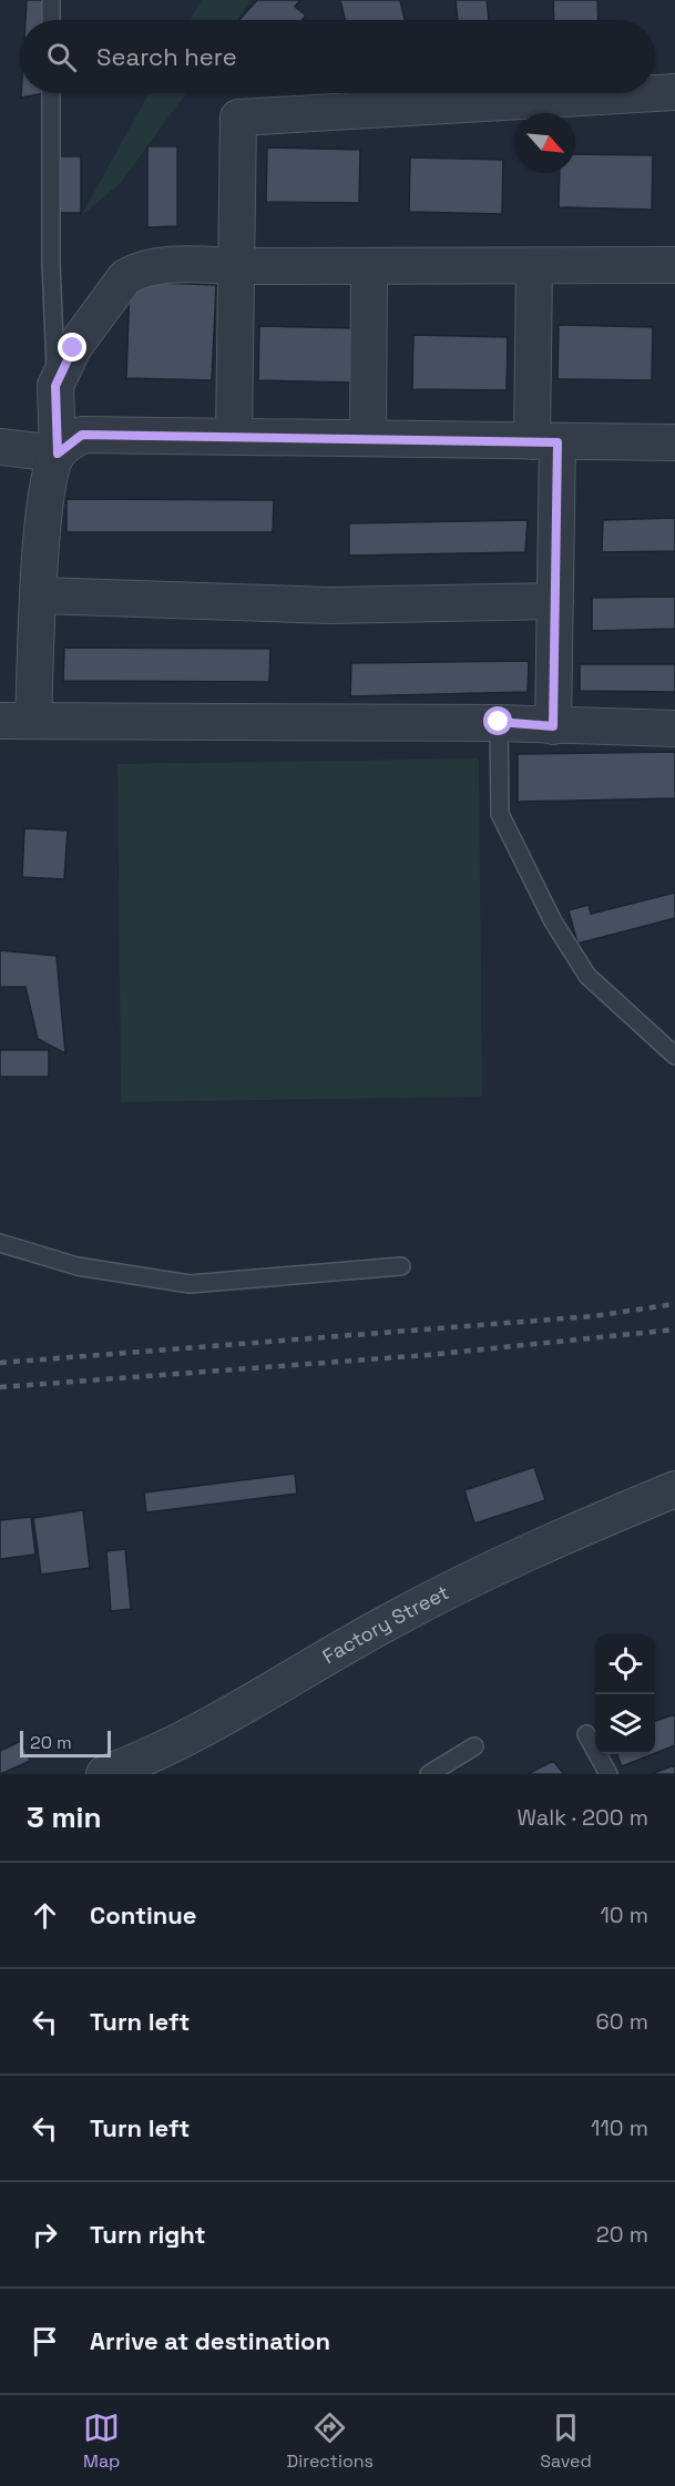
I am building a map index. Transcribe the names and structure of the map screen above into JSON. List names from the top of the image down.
{
  "streets": {
    "street": ["Factory Street"]
  },
  "scale_bar": "20 m",
  "north": "bottom right",
  "page": {
    "search": "Search here",
    "scale": "20 m",
    "heading": ["3 min", "Walk · 200 m"],
    "list": [
      ["Continue", "10 m"],
      ["Turn left", "60 m"],
      ["Turn left", "110 m"],
      ["Turn right", "20 m"],
      "Arrive at destination"
    ],
    "nav": ["Map", "Directions", "Saved"]
  }
}
